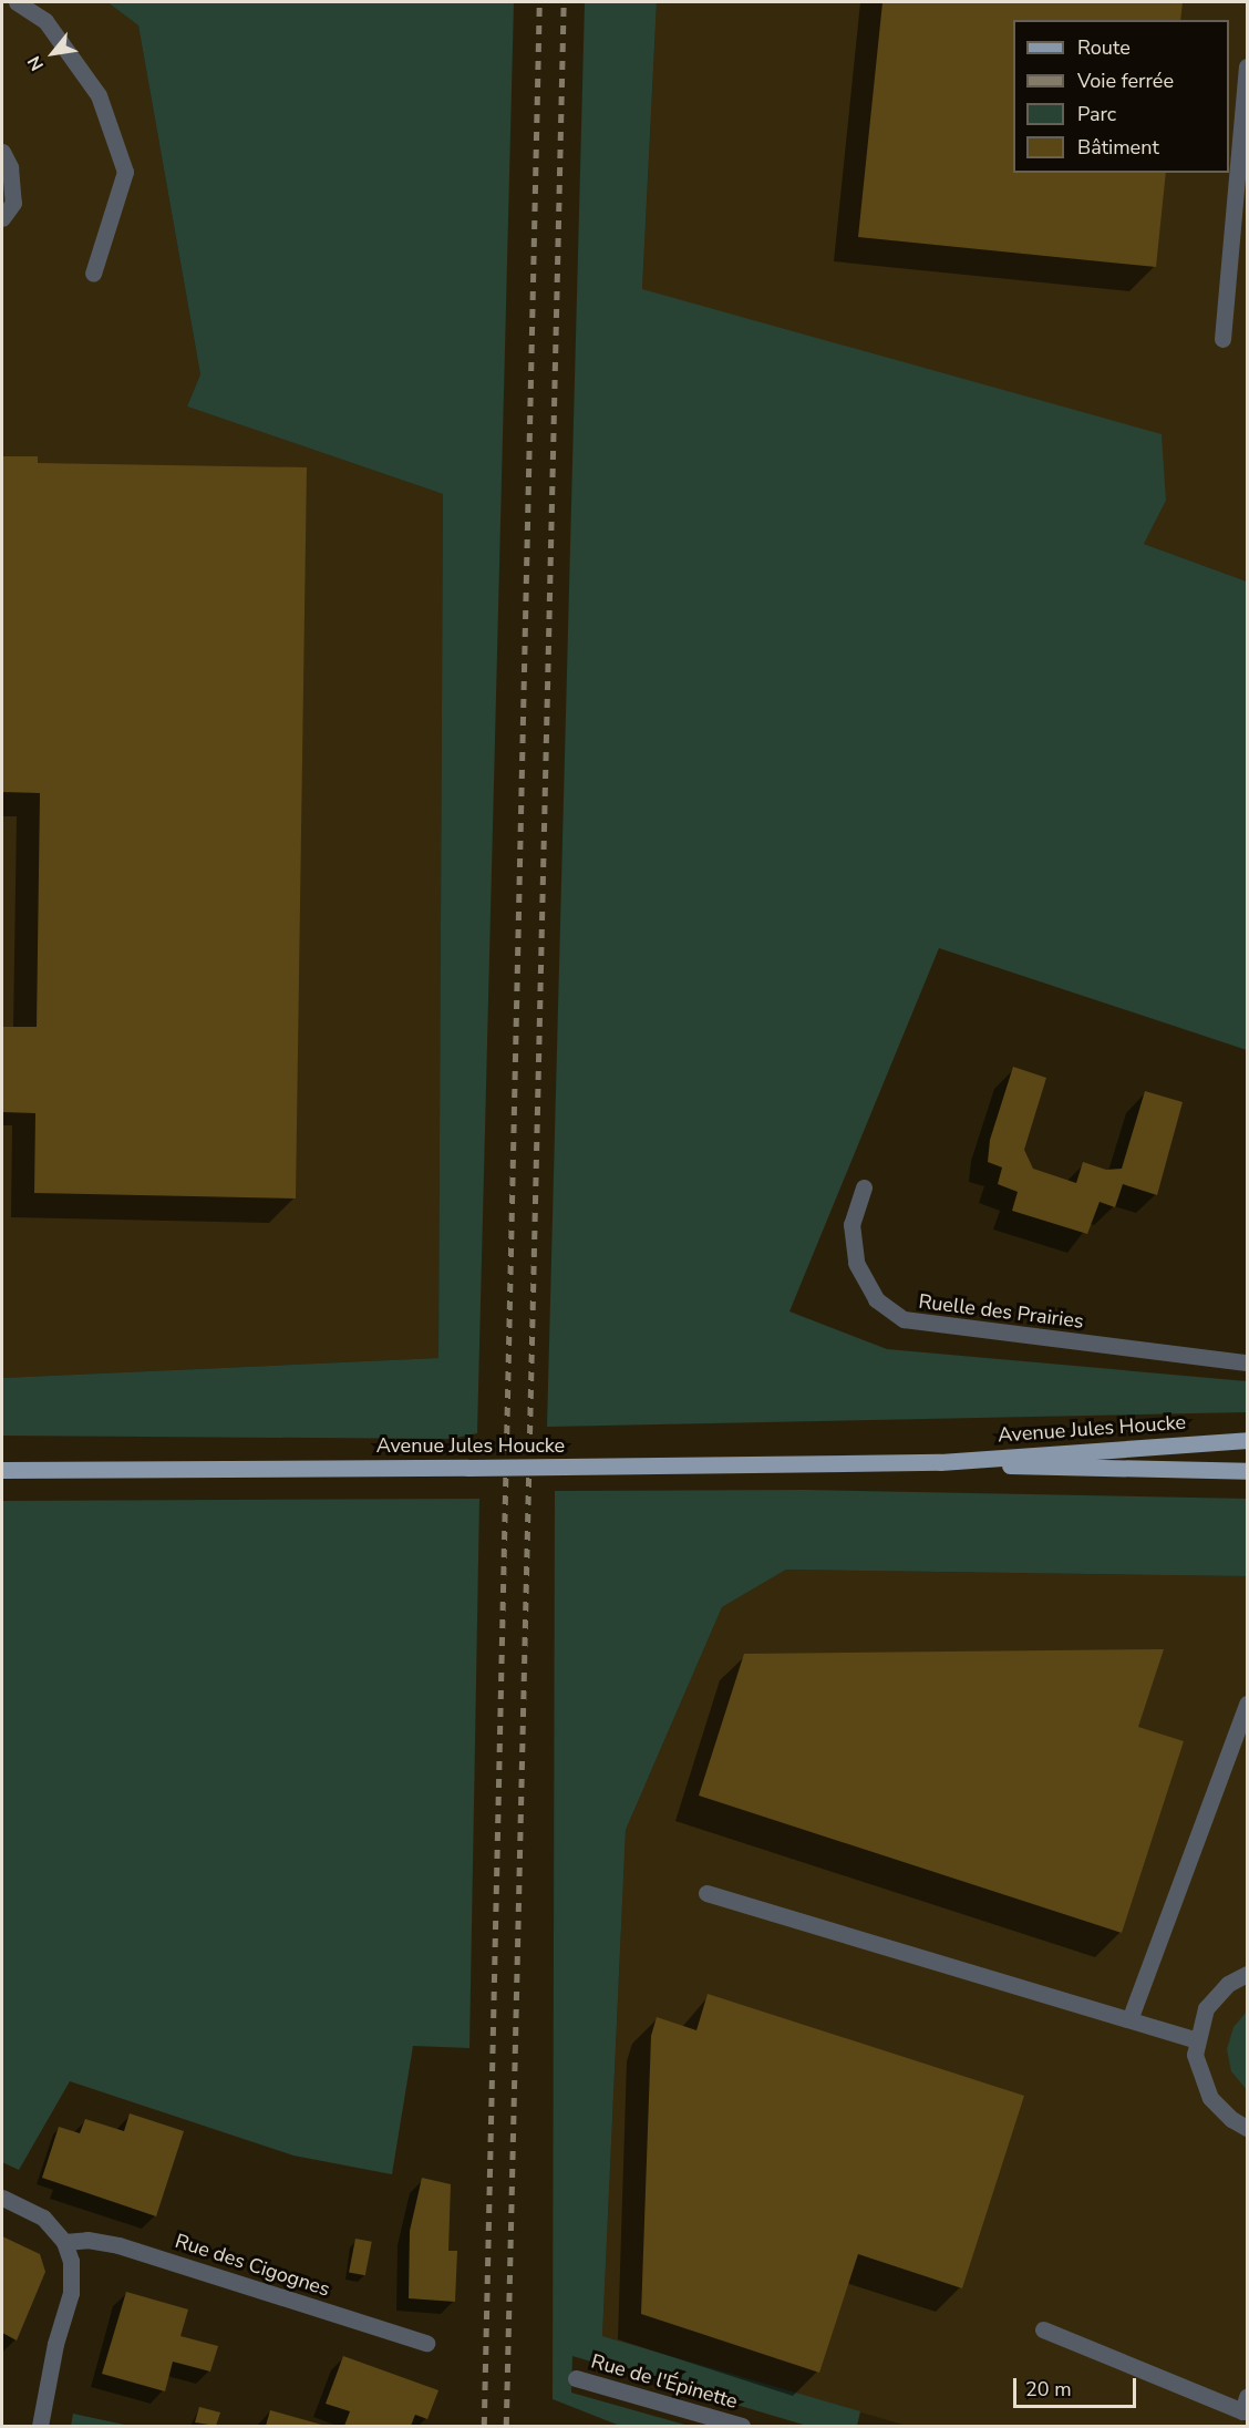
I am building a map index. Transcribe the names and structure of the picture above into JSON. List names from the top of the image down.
{
  "streets": {
    "main road": ["Avenue Jules Houcke"],
    "street": ["Ruelle des Prairies", "Rue des Cigognes", "Rue de l'Épinette"]
  },
  "legend": [
    "Route",
    "Voie ferrée",
    "Parc",
    "Bâtiment"
  ],
  "scale_bar": "20 m",
  "north": "bottom left"
}
